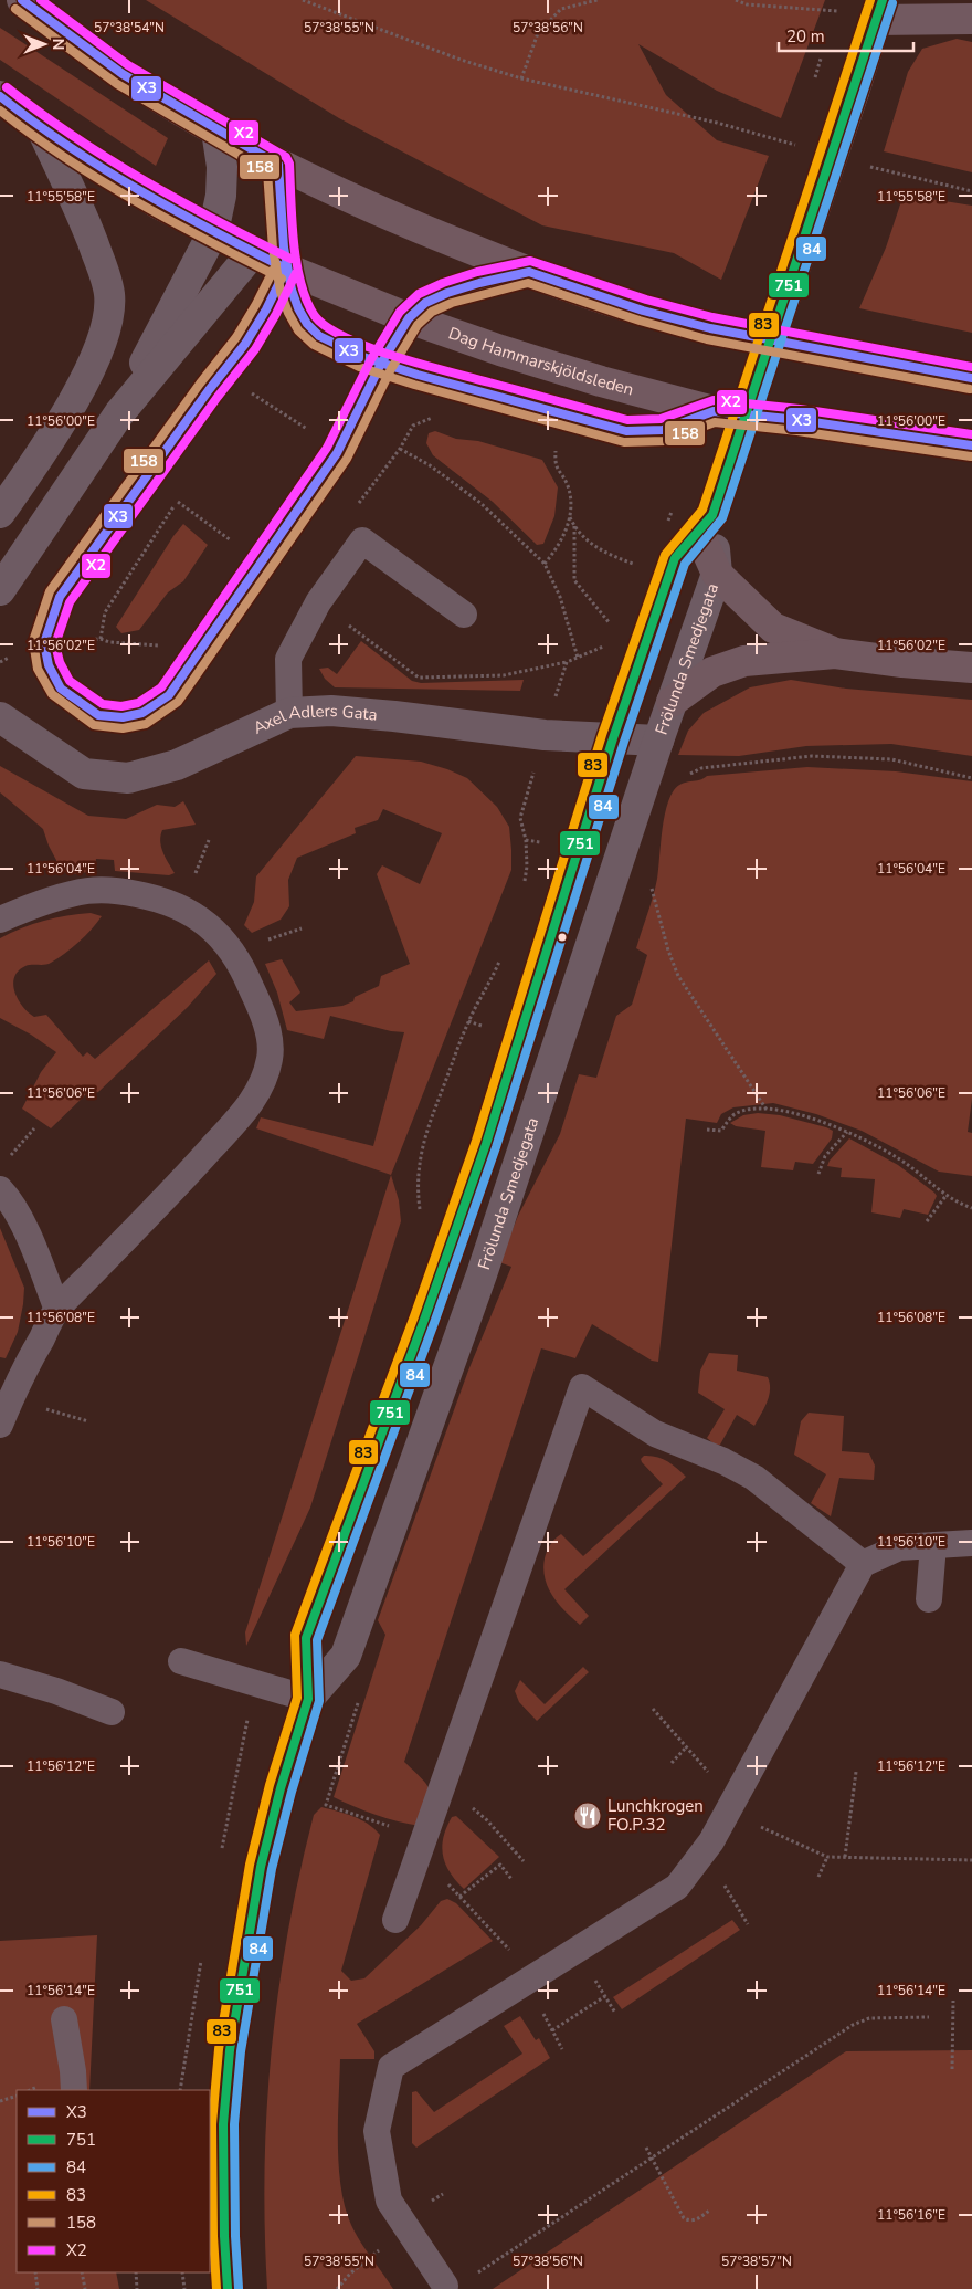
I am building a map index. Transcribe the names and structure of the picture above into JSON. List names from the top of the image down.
{
  "streets": {
    "main road": ["Dag Hammarskjöldsleden"],
    "street": ["Frölunda Smedjegata", "Axel Adlers Gata"]
  },
  "crossings": [
    ["Frölunda Smedjegata", "Axel Adlers Gata"]
  ],
  "places": {
    "restaurant": ["Lunchkrogen FO.P.32"]
  },
  "lines": [
    "transit line X3",
    "transit line 751",
    "transit line 83",
    "transit line X2",
    "transit line 84",
    "transit line 158"
  ],
  "legend": [
    "X3",
    "751",
    "84",
    "83",
    "158",
    "X2"
  ],
  "scale_bar": "20 m",
  "north": "right",
  "coordinates": [
    "57°38'54\"N",
    "57°38'55\"N",
    "57°38'56\"N",
    "11°55'58\"E",
    "11°56'00\"E",
    "11°56'02\"E",
    "11°56'04\"E",
    "11°56'06\"E",
    "11°56'08\"E",
    "11°56'10\"E",
    "11°56'12\"E",
    "11°56'14\"E",
    "11°56'16\"E",
    "57°38'57\"N"
  ]
}
